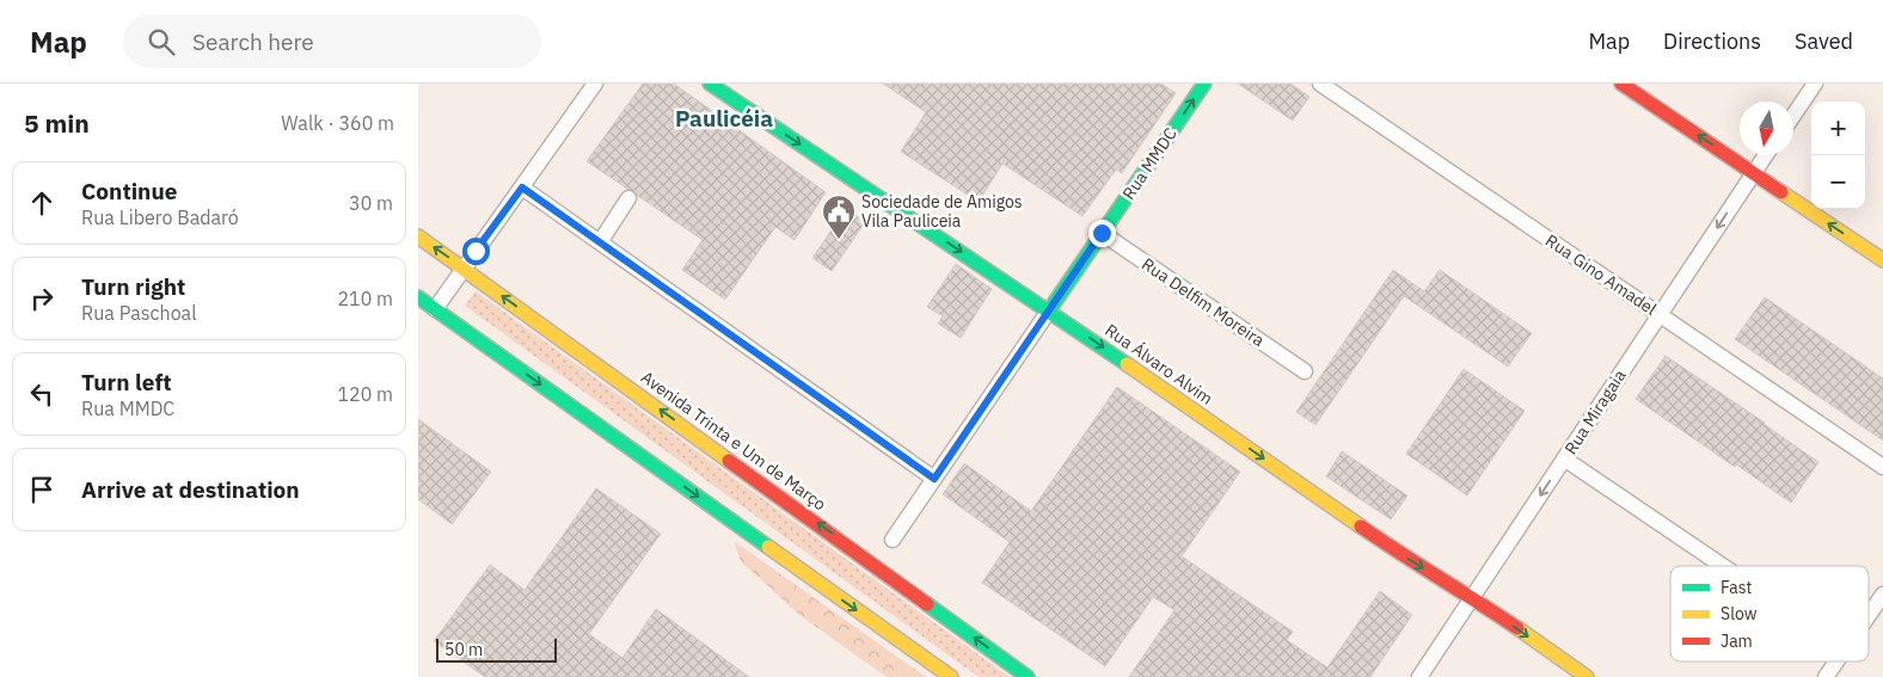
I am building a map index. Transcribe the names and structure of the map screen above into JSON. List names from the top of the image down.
{
  "streets": {
    "street": [
      "Rua MMDC",
      "Rua Gino Amadel",
      "Rua Delfim Moreira",
      "Rua Álvaro Alvim",
      "Rua Miragaia",
      "Avenida Trinta e Um de Março"
    ]
  },
  "crossings": [
    ["Rua MMDC", "Rua Delfim Moreira"],
    ["Rua MMDC", "Rua Álvaro Alvim"],
    ["Rua Gino Amadel", "Rua Miragaia"],
    ["Rua Álvaro Alvim", "Rua Miragaia"]
  ],
  "one_way": ["Rua Álvaro Alvim", "Rua Miragaia"],
  "districts": ["Paulicéia"],
  "places": {
    "public building": ["Sociedade de Amigos Vila Pauliceia"]
  },
  "legend": ["Fast", "Slow", "Jam"],
  "scale_bar": "50 m",
  "north": "bottom",
  "page": {
    "header": "Map",
    "search": "Search here",
    "nav": ["Map", "Directions", "Saved"],
    "heading": ["5 min", "Walk · 360 m"],
    "map_buttons": ["+", "−"],
    "list": [
      ["Continue", "Rua Libero Badaró", "30 m"],
      ["Turn right", "Rua Paschoal", "210 m"],
      ["Turn left", "Rua MMDC", "120 m"],
      "Arrive at destination"
    ],
    "scale": "50 m"
  }
}
